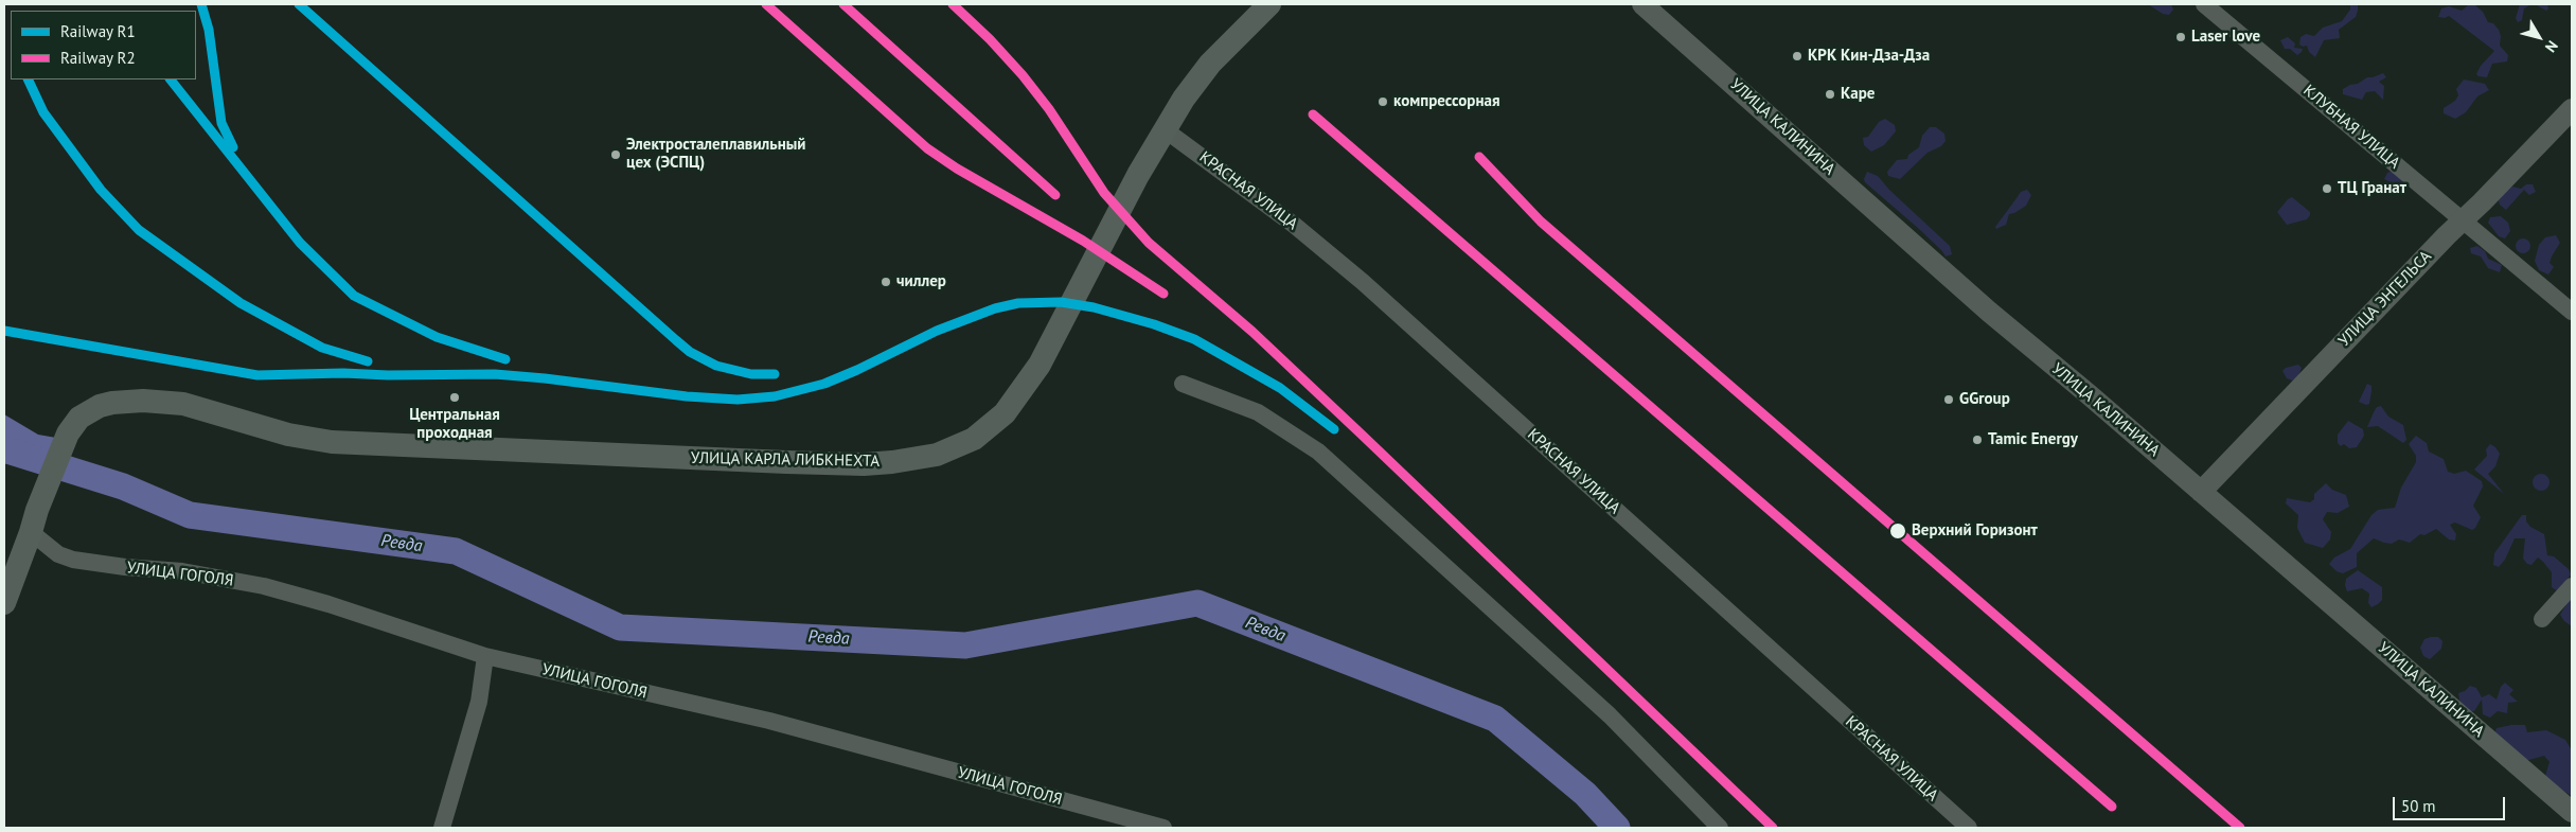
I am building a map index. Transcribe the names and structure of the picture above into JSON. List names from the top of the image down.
{
  "streets": {
    "main road": ["УЛИЦА КАРЛА ЛИБКНЕХТА"],
    "street": [
      "УЛИЦА КАЛИНИНА",
      "КЛУБНАЯ УЛИЦА",
      "КРАСНАЯ УЛИЦА",
      "УЛИЦА ЭНГЕЛЬСА",
      "УЛИЦА ГОГОЛЯ"
    ]
  },
  "crossings": [
    ["УЛИЦА КАЛИНИНА", "УЛИЦА ЭНГЕЛЬСА"],
    ["КЛУБНАЯ УЛИЦА", "УЛИЦА ЭНГЕЛЬСА"],
    ["КРАСНАЯ УЛИЦА", "УЛИЦА КАРЛА ЛИБКНЕХТА"],
    ["УЛИЦА КАРЛА ЛИБКНЕХТА", "УЛИЦА ГОГОЛЯ"]
  ],
  "water": ["Ревда"],
  "places": [
    "Laser love",
    "КРК Кин-Дза-Дза",
    "Каре",
    "компрессорная",
    "Электросталеплавильный цех (ЭСПЦ)",
    "ТЦ Гранат",
    "чиллер",
    "Центральная проходная",
    "GGroup",
    "Tamic Energy",
    "Верхний Горизонт"
  ],
  "lines": ["rail line R1", "rail line R2"],
  "legend": ["Railway R1", "Railway R2"],
  "scale_bar": "50 m",
  "north": "bottom right"
}
